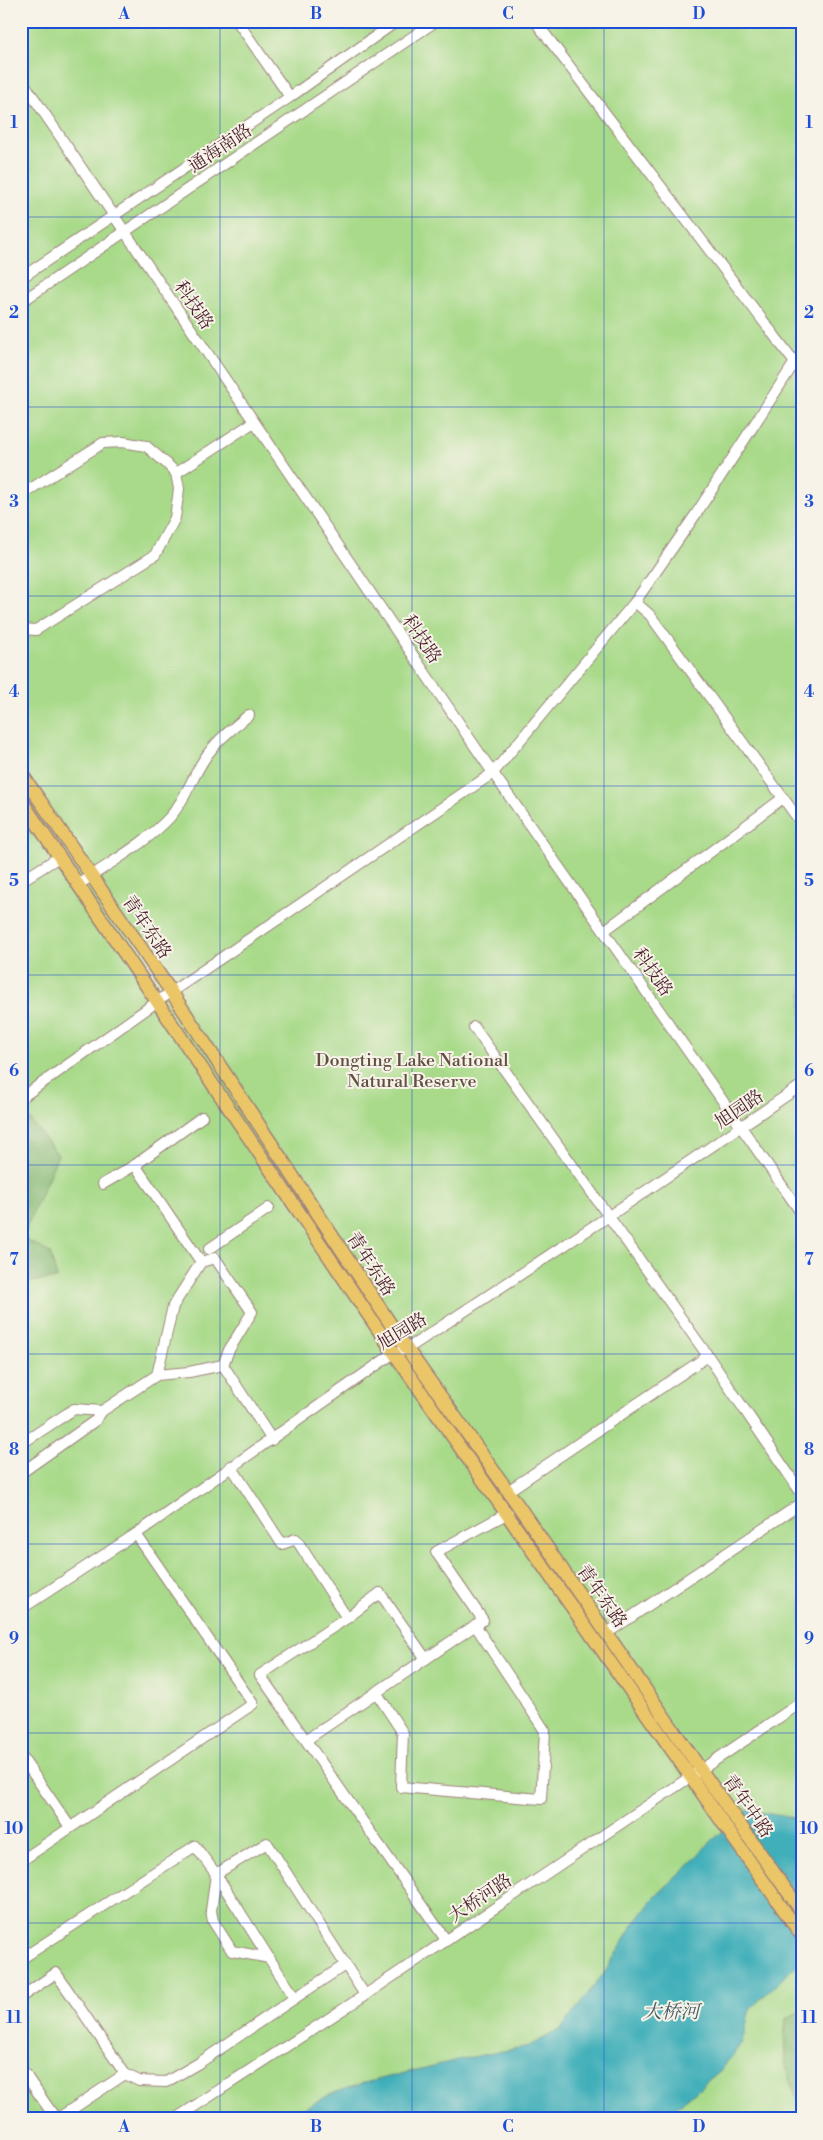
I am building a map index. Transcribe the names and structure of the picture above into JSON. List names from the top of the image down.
{
  "streets": {
    "main road": ["青年东路", "青年中路"],
    "street": [
      "通海南路",
      "科技路",
      "旭园路",
      "大桥河路"
    ]
  },
  "crossings": [
    ["通海南路", "科技路"],
    ["科技路", "旭园路"],
    ["青年东路", "旭园路"],
    ["青年东路", "青年中路"],
    ["青年东路", "大桥河路"],
    ["青年中路", "大桥河路"]
  ],
  "water": ["大桥河"],
  "parks": ["Dongting Lake National Natural Reserve"],
  "grid": {
    "columns": [
      "A",
      "B",
      "C",
      "D"
    ],
    "rows": [
      "1",
      "2",
      "3",
      "4",
      "5",
      "6",
      "7",
      "8",
      "9",
      "10",
      "11"
    ]
  }
}
